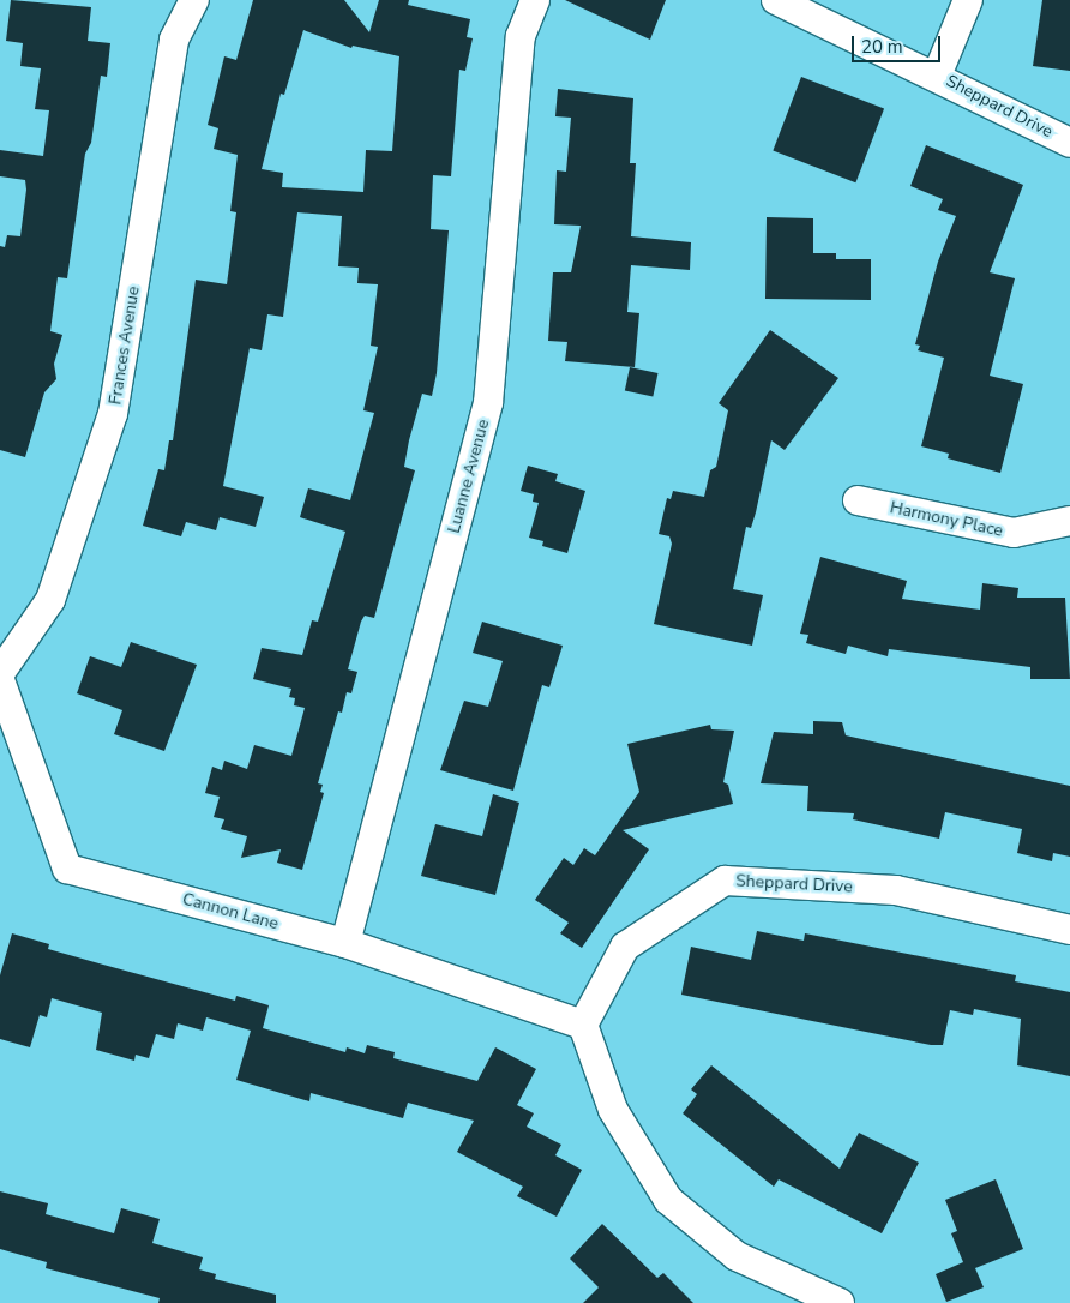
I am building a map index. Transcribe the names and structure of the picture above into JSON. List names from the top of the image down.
{
  "streets": {
    "street": [
      "Sheppard Drive",
      "Frances Avenue",
      "Luanne Avenue",
      "Harmony Place",
      "Cannon Lane"
    ]
  },
  "crossings": [
    ["Sheppard Drive", "Cannon Lane"],
    ["Luanne Avenue", "Cannon Lane"]
  ],
  "scale_bar": "20 m"
}
